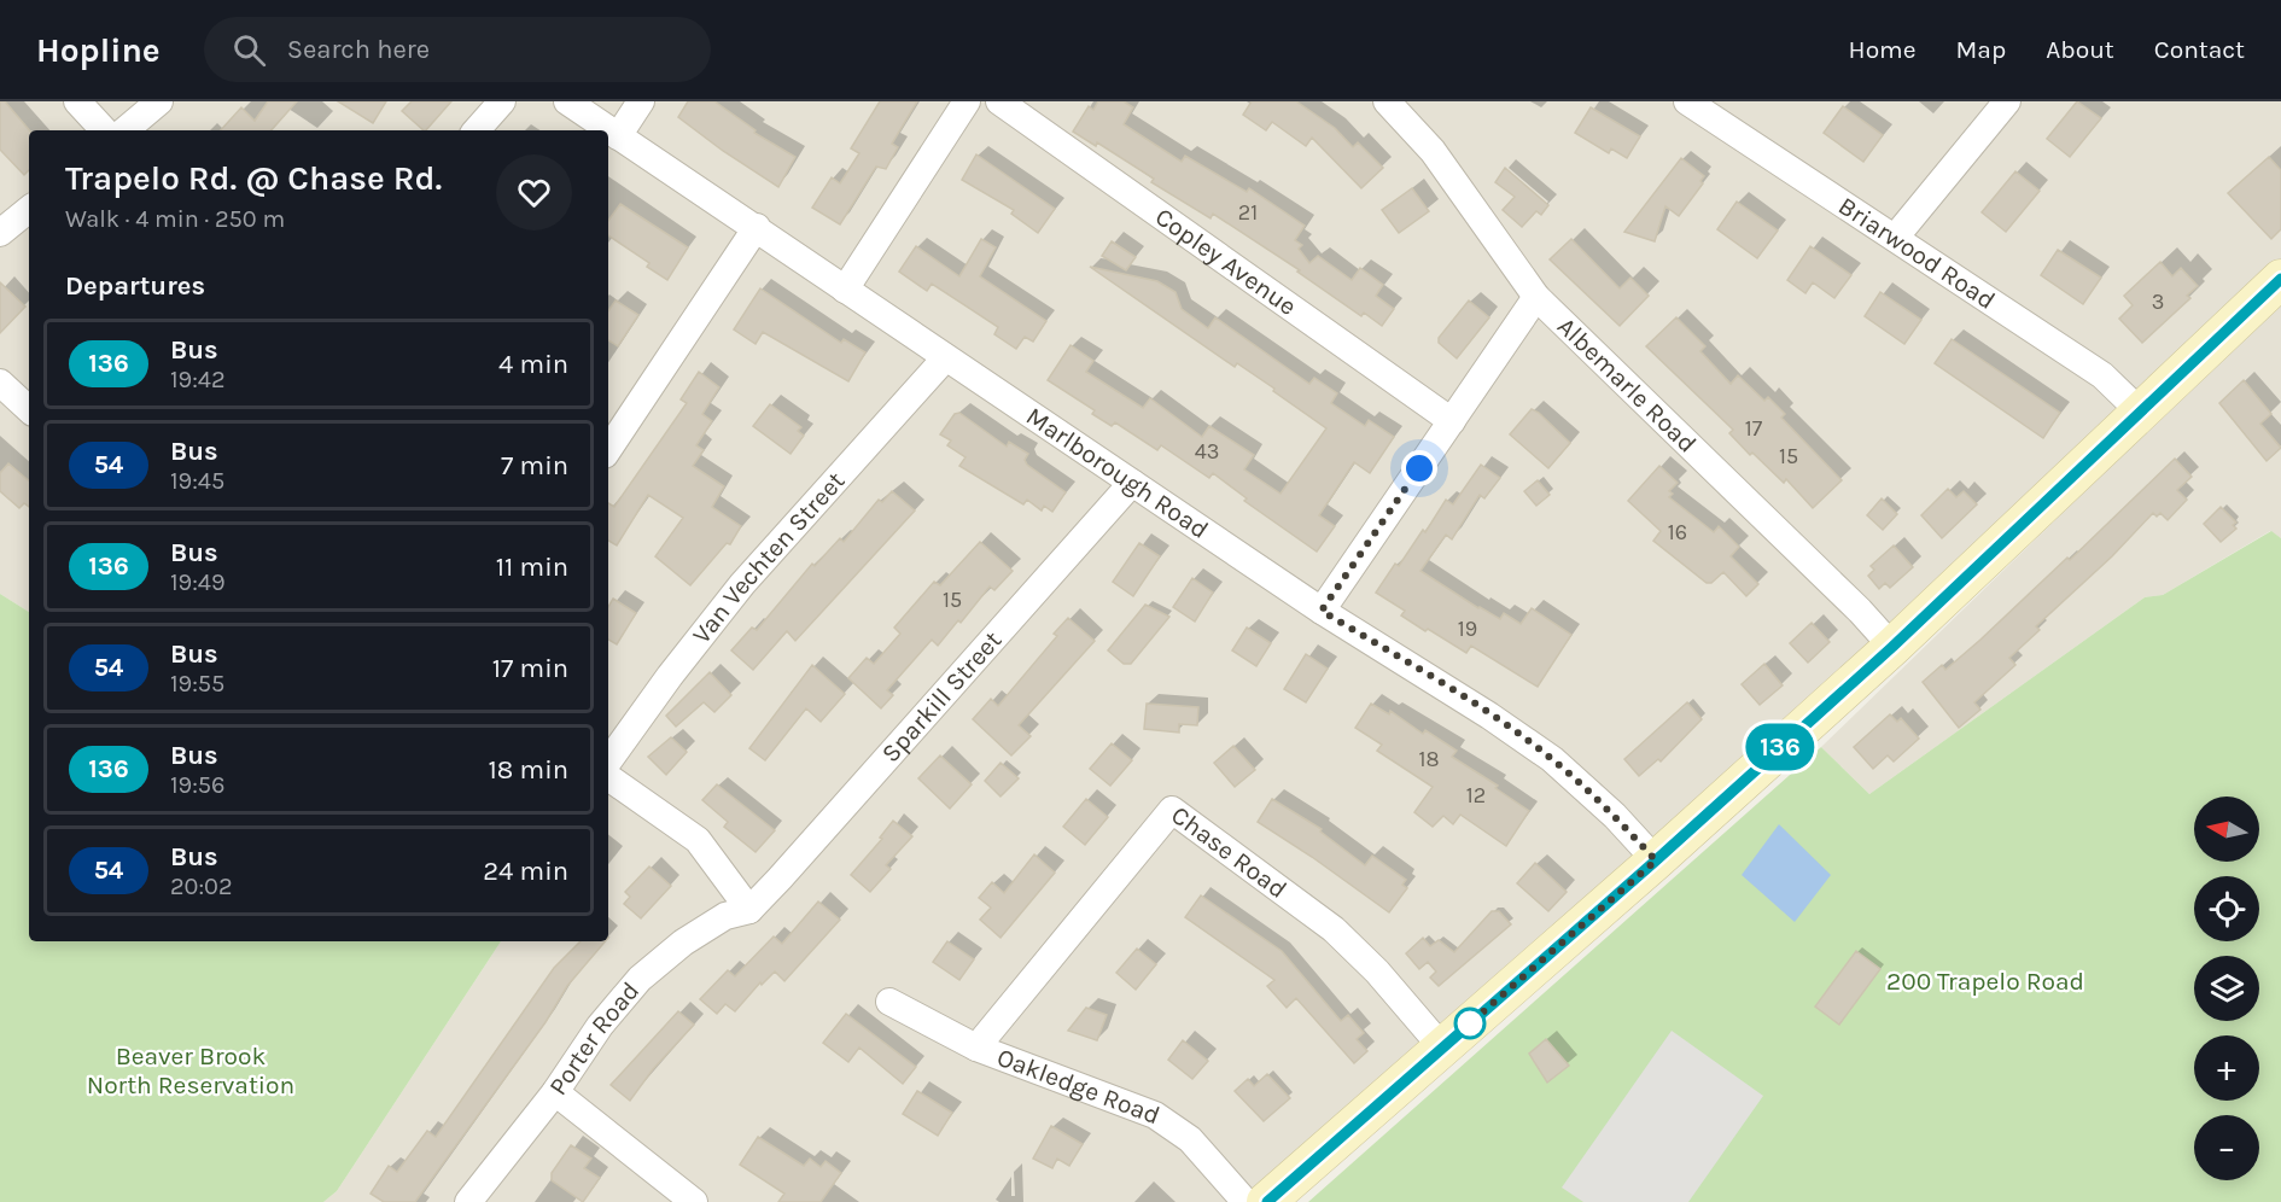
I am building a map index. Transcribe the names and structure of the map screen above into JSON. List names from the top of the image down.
{
  "streets": {
    "street": [
      "Briarwood Road",
      "Copley Avenue",
      "Albemarle Road",
      "Marlborough Road",
      "Van Vechten Street",
      "Sparkill Street",
      "Chase Road",
      "Porter Road",
      "Oakledge Road"
    ]
  },
  "crossings": [
    ["Marlborough Road", "Van Vechten Street"],
    ["Marlborough Road", "Sparkill Street"],
    ["Sparkill Street", "Porter Road"],
    ["Chase Road", "Oakledge Road"]
  ],
  "parks": ["200 Trapelo Road", "Beaver Brook North Reservation"],
  "lines": ["bus line 136"],
  "house_numbers": [
    "21",
    "3",
    "17",
    "43",
    "15",
    "16",
    "15",
    "19",
    "18",
    "12"
  ],
  "north": "left",
  "page": {
    "header": "Hopline",
    "search": "Search here",
    "nav": [
      "Home",
      "Map",
      "About",
      "Contact"
    ],
    "on_map": "136",
    "heading": [
      ["Trapelo Rd. @ Chase Rd.", "Walk · 4 min · 250 m"],
      "Departures"
    ],
    "list": [
      {
        "mark": "136",
        "name": "Bus",
        "note": "19:42",
        "value": "4 min"
      },
      {
        "mark": "54",
        "name": "Bus",
        "note": "19:45",
        "value": "7 min"
      },
      {
        "mark": "136",
        "name": "Bus",
        "note": "19:49",
        "value": "11 min"
      },
      {
        "mark": "54",
        "name": "Bus",
        "note": "19:55",
        "value": "17 min"
      },
      {
        "mark": "136",
        "name": "Bus",
        "note": "19:56",
        "value": "18 min"
      },
      {
        "mark": "54",
        "name": "Bus",
        "note": "20:02",
        "value": "24 min"
      }
    ],
    "map_buttons": ["+", "−"]
  }
}
